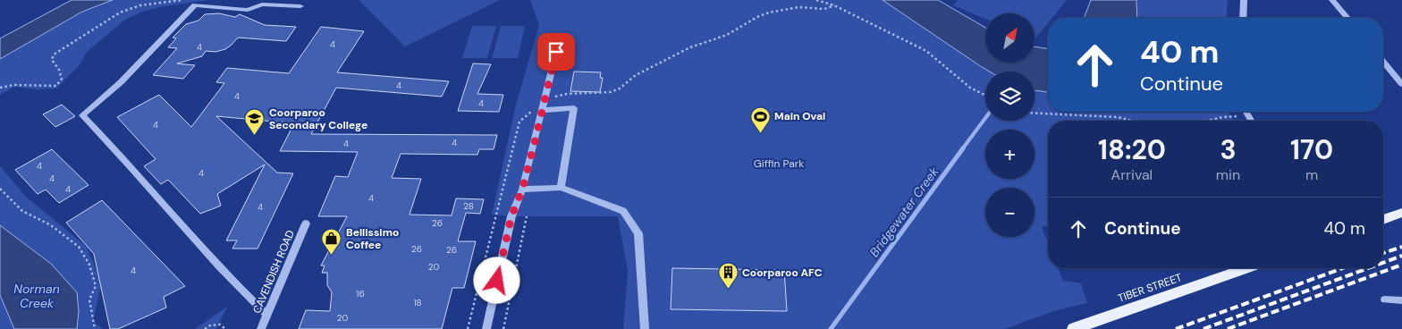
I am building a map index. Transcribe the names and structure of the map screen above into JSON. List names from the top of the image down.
{
  "streets": {
    "main road": ["TIBER STREET"],
    "street": ["CAVENDISH ROAD"]
  },
  "water": ["Bridgewater Creek", "Norman Creek"],
  "parks": ["Giffin Park"],
  "places": {
    "sports": ["Main Oval"],
    "school or university": ["Coorparoo Secondary College"],
    "shop": ["Bellissimo Coffee"],
    "building": ["Coorparoo AFC"]
  },
  "house_numbers": [
    "4",
    "4",
    "4",
    "4",
    "4",
    "4",
    "4",
    "4",
    "4",
    "4",
    "4",
    "4",
    "4",
    "28",
    "4",
    "26",
    "26",
    "26",
    "20",
    "4",
    "16",
    "18",
    "20"
  ],
  "north": "top right",
  "page": {
    "map_buttons": ["+", "−"],
    "turn": ["40 m", "Continue"],
    "eta": [
      "18:20",
      "Arrival",
      "3",
      "min",
      "170",
      "m"
    ],
    "list": [
      {
        "name": "Continue",
        "value": "40 m"
      }
    ]
  }
}
